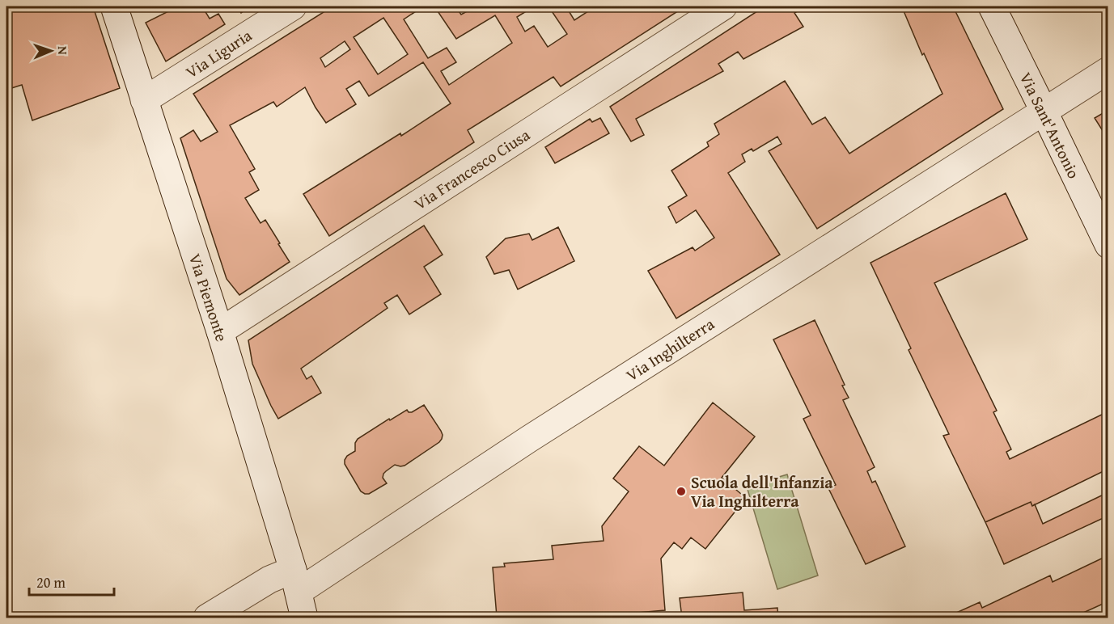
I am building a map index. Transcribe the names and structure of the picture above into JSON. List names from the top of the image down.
{
  "streets": {
    "street": [
      "Via Liguria",
      "Via Sant'Antonio",
      "Via Francesco Ciusa",
      "Via Piemonte",
      "Via Inghilterra"
    ]
  },
  "crossings": [
    ["Via Liguria", "Via Piemonte"],
    ["Via Sant'Antonio", "Via Inghilterra"],
    ["Via Francesco Ciusa", "Via Piemonte"],
    ["Via Piemonte", "Via Inghilterra"]
  ],
  "places": ["Scuola dell'Infanzia Via Inghilterra"],
  "scale_bar": "20 m",
  "north": "right"
}
